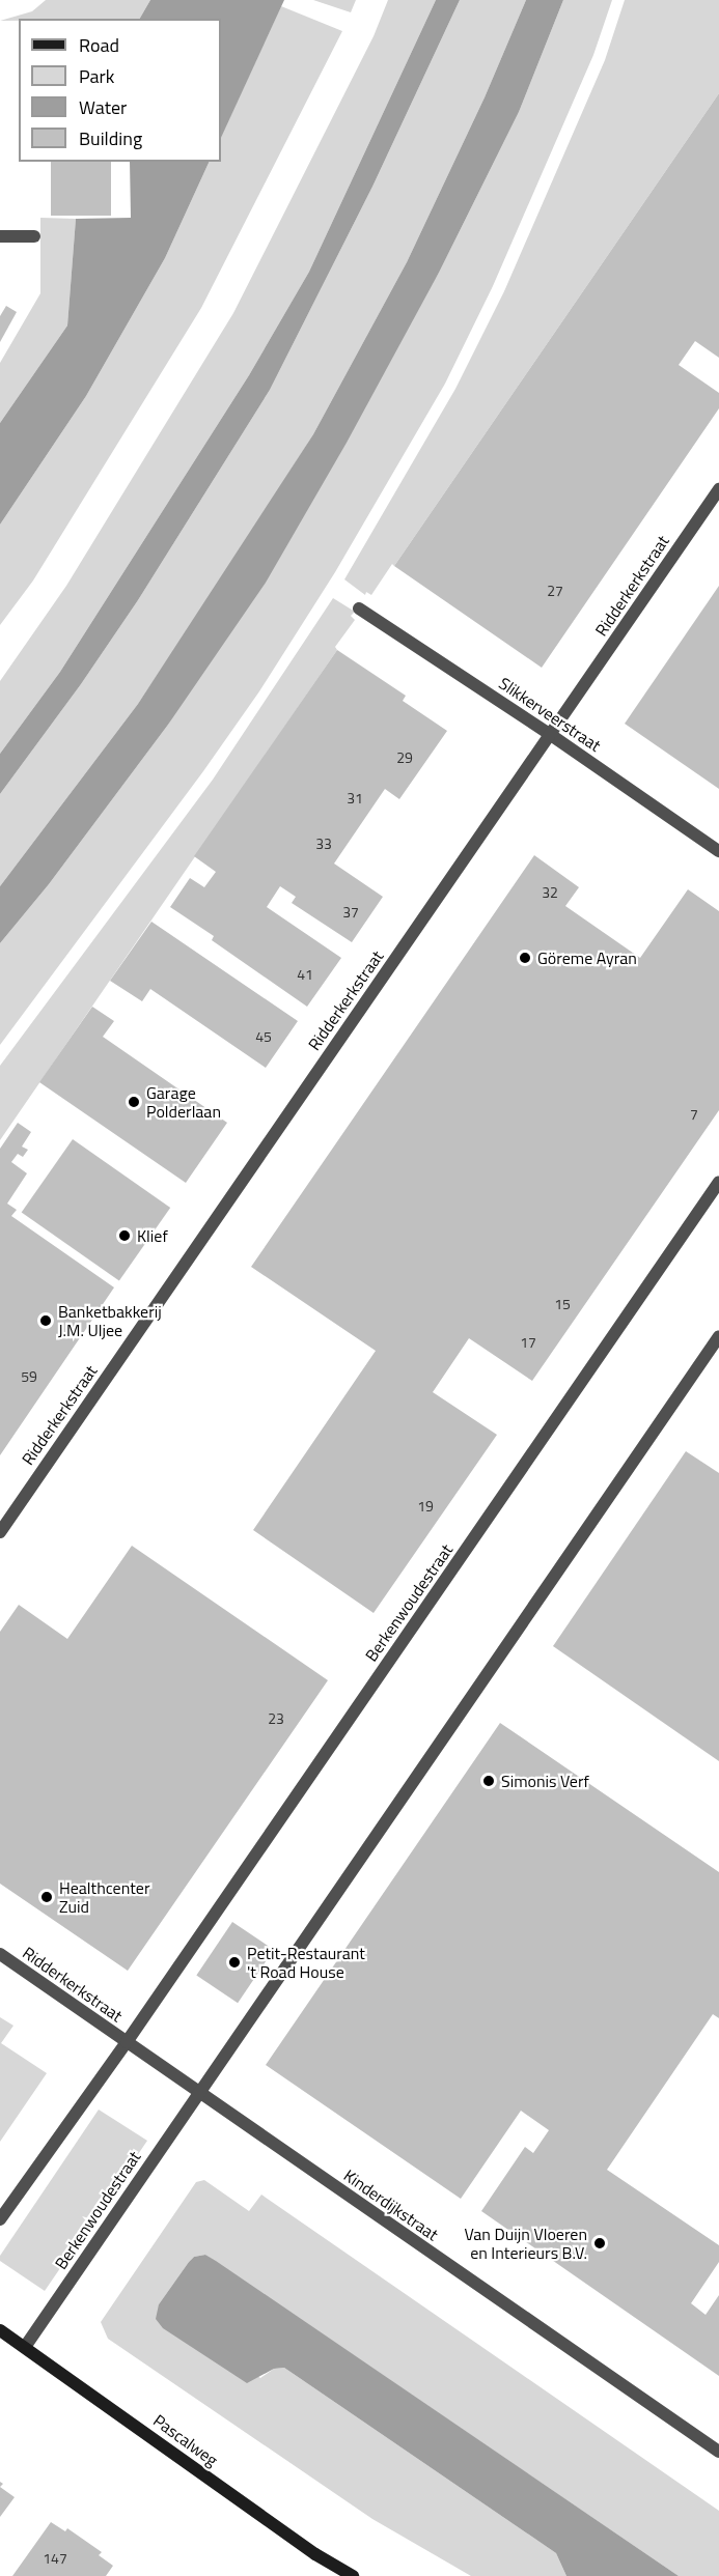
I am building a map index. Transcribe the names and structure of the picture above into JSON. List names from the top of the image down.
{
  "streets": {
    "street": [
      "Ridderkerkstraat",
      "Slikkerveerstraat",
      "Berkenwoudestraat",
      "Kinderdijkstraat",
      "Pascalweg"
    ]
  },
  "crossings": [
    ["Ridderkerkstraat", "Slikkerveerstraat"],
    ["Ridderkerkstraat", "Berkenwoudestraat"],
    ["Berkenwoudestraat", "Kinderdijkstraat"],
    ["Berkenwoudestraat", "Pascalweg"]
  ],
  "places": [
    "Göreme Ayran",
    "Garage Polderlaan",
    "Klief",
    "Banketbakkerij J.M. Uljee",
    "Simonis Verf",
    "Healthcenter Zuid",
    "Petit-Restaurant 't Road House",
    "Van Duijn Vloeren en Interieurs B.V."
  ],
  "house_numbers": [
    "27",
    "29",
    "31",
    "33",
    "32",
    "37",
    "41",
    "45",
    "7",
    "15",
    "17",
    "59",
    "19",
    "23",
    "147"
  ],
  "legend": [
    "Road",
    "Park",
    "Water",
    "Building"
  ]
}
